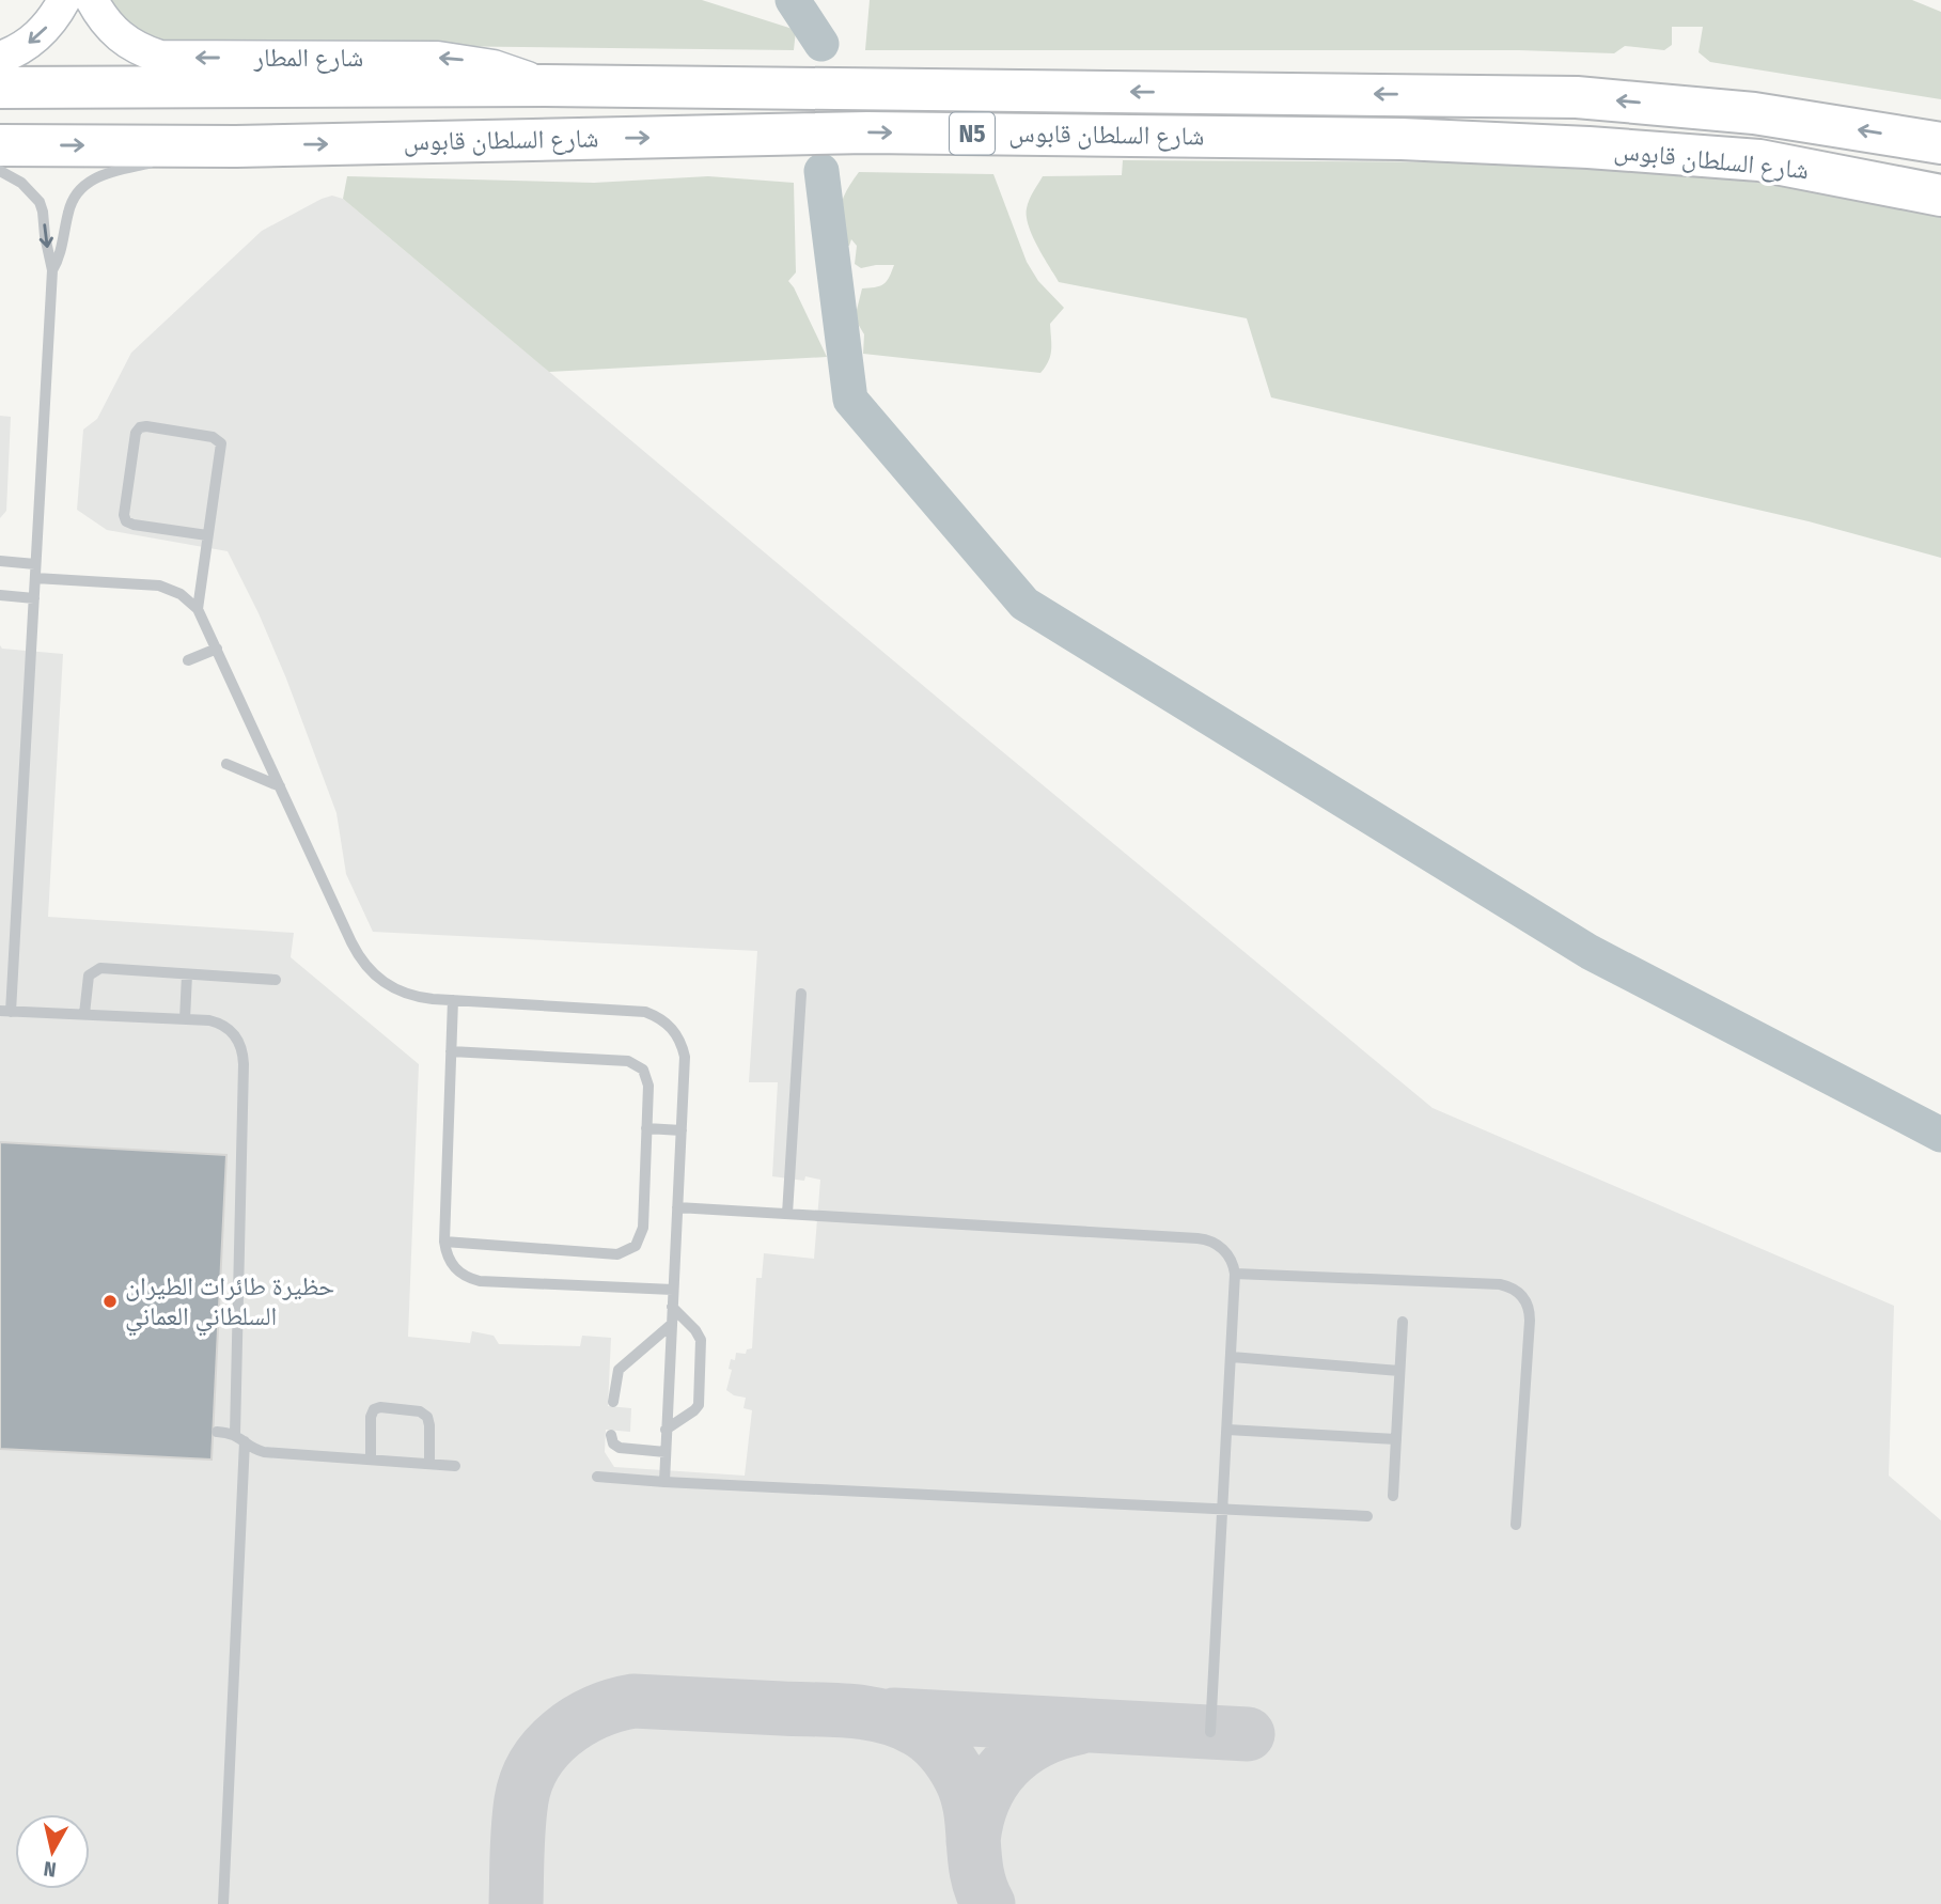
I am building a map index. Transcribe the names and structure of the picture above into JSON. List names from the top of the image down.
{
  "streets": {
    "highway": ["N5", "شارع السلطان قابوس"],
    "main road": ["شارع المطار"]
  },
  "crossings": [
    ["شارع المطار", "شارع السلطان قابوس"]
  ],
  "one_way": ["شارع المطار"],
  "places": ["حظيرة طائرات الطيران السلطاني العماني"],
  "north": "bottom"
}
